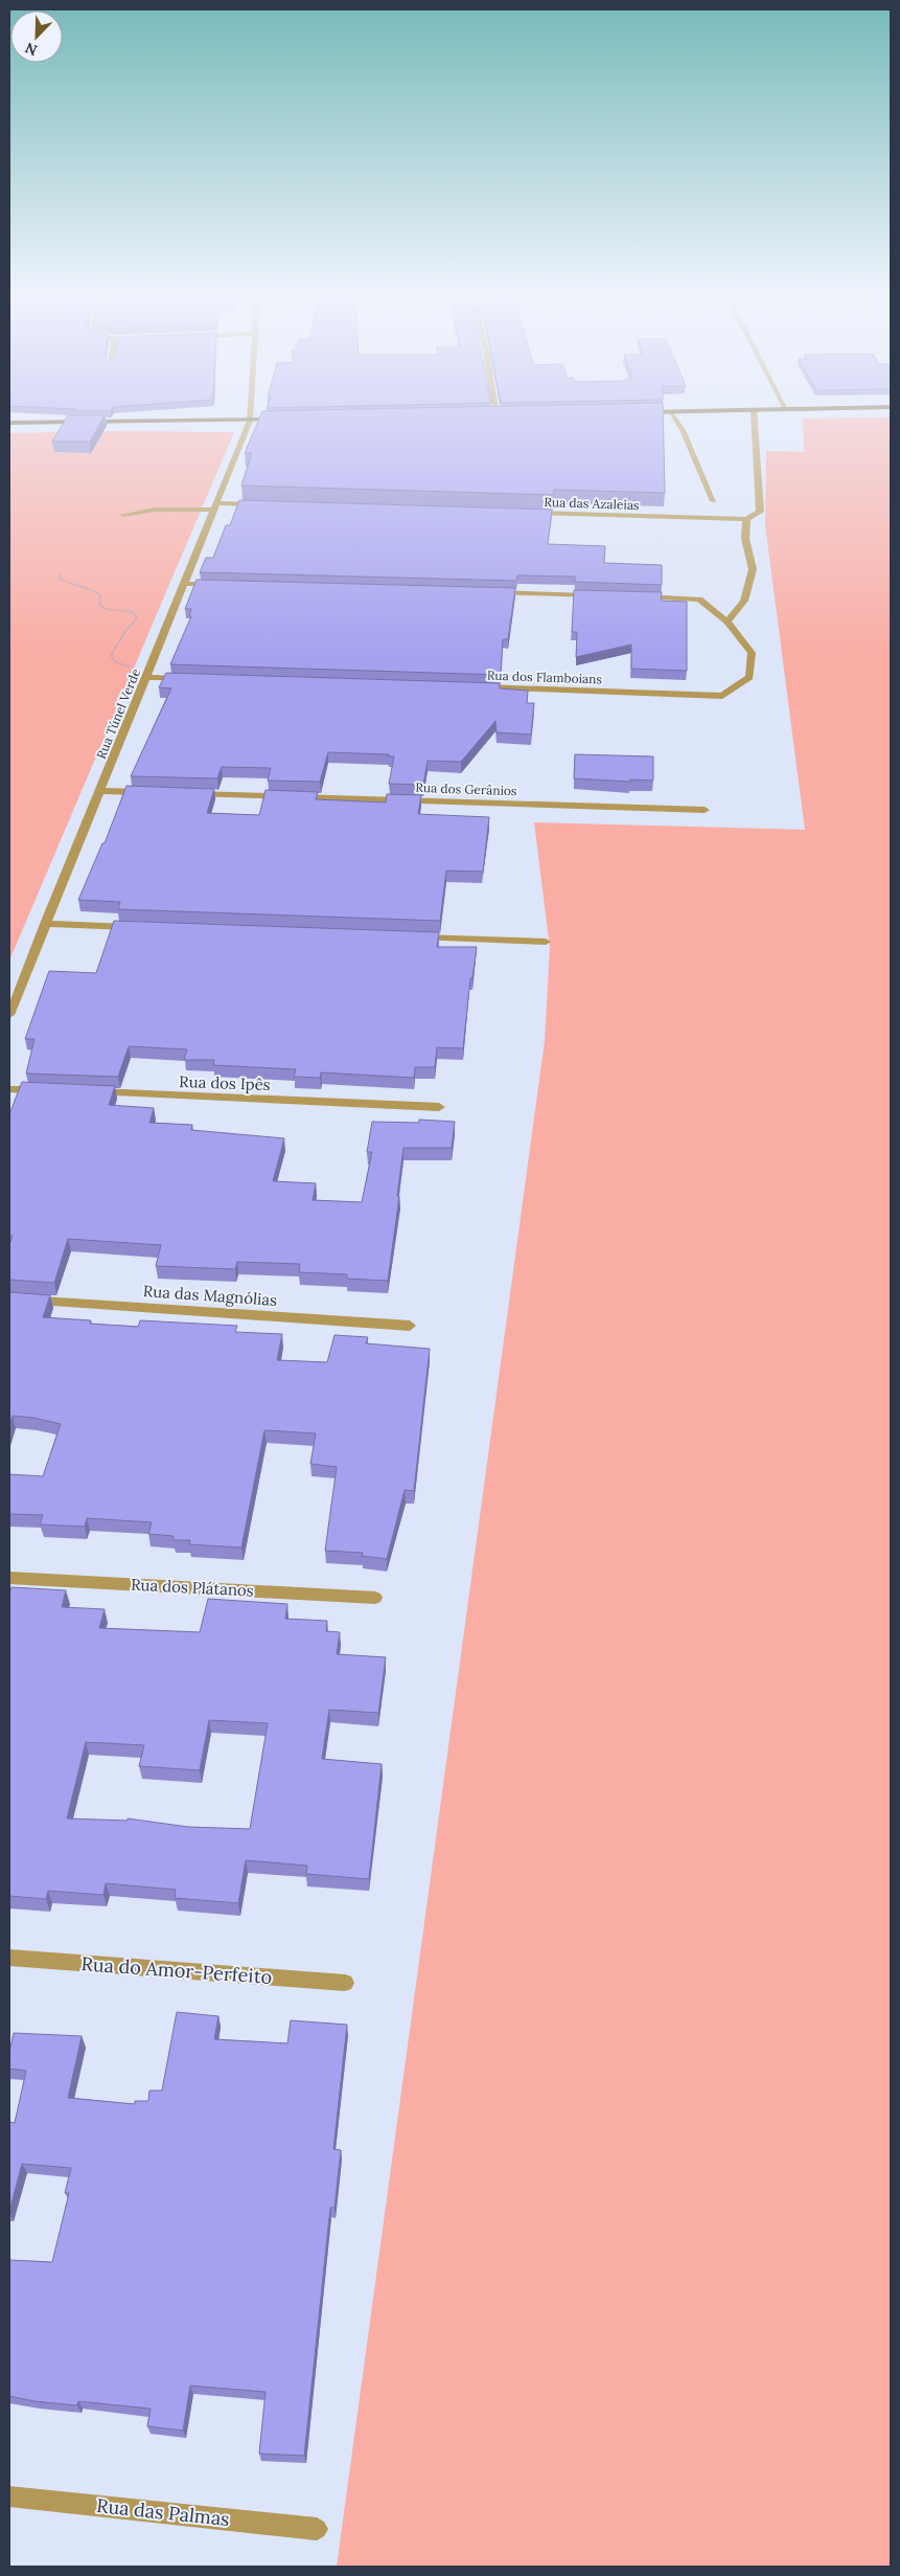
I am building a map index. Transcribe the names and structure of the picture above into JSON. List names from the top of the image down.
{
  "streets": {
    "street": [
      "Rua das Azaleias",
      "Rua dos Flamboians",
      "Rua Túnel Verde",
      "Rua dos Gerânios",
      "Rua dos Ipês",
      "Rua das Magnólias",
      "Rua dos Plátanos",
      "Rua do Amor-Perfeito",
      "Rua das Palmas"
    ]
  },
  "north": "bottom left"
}
